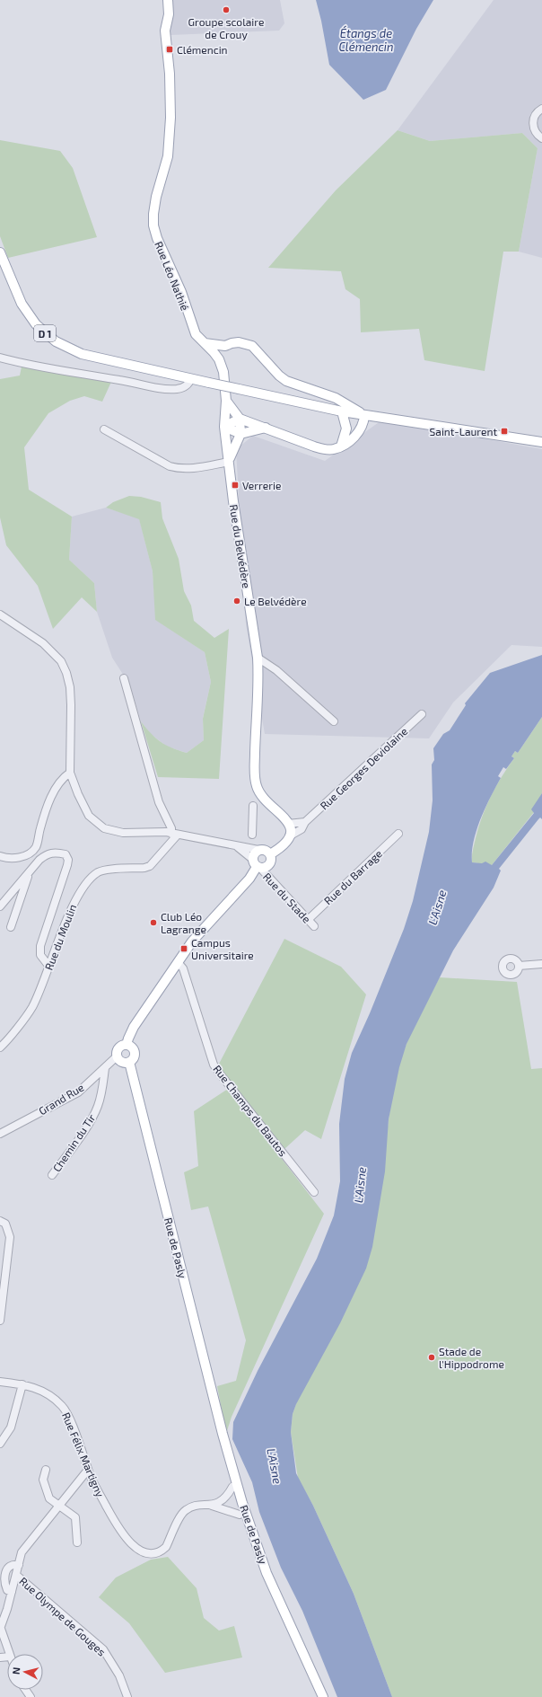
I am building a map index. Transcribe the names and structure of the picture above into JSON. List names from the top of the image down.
{
  "streets": {
    "main road": [
      "Rue Léo Nathié",
      "D 1",
      "Rue du Belvédère",
      "Rue Georges Deviolaine",
      "Rue de Pasly"
    ],
    "street": [
      "Rue du Barrage",
      "Rue du Stade",
      "Rue du Moulin",
      "Grand Rue",
      "Rue Champs du Bautos",
      "Chemin du Tir",
      "Rue Félix Martigny",
      "Rue Olympe de Gouges"
    ]
  },
  "crossings": [
    ["Rue Léo Nathié", "Rue du Belvédère"],
    ["Rue Georges Deviolaine", "Rue du Stade"],
    ["Rue du Barrage", "Rue du Stade"],
    ["Grand Rue", "Chemin du Tir"],
    ["Grand Rue", "Rue de Pasly"],
    ["Rue de Pasly", "Rue Félix Martigny"]
  ],
  "water": ["Étangs de Clémencin", "L'Aisne"],
  "places": {
    "other": [
      "Groupe scolaire de Crouy",
      "Le Belvédère",
      "Club Léo Lagrange",
      "Stade de l'Hippodrome"
    ],
    "transit": [
      "Clémencin",
      "Saint-Laurent",
      "Verrerie",
      "Campus Universitaire"
    ]
  },
  "north": "left"
}
